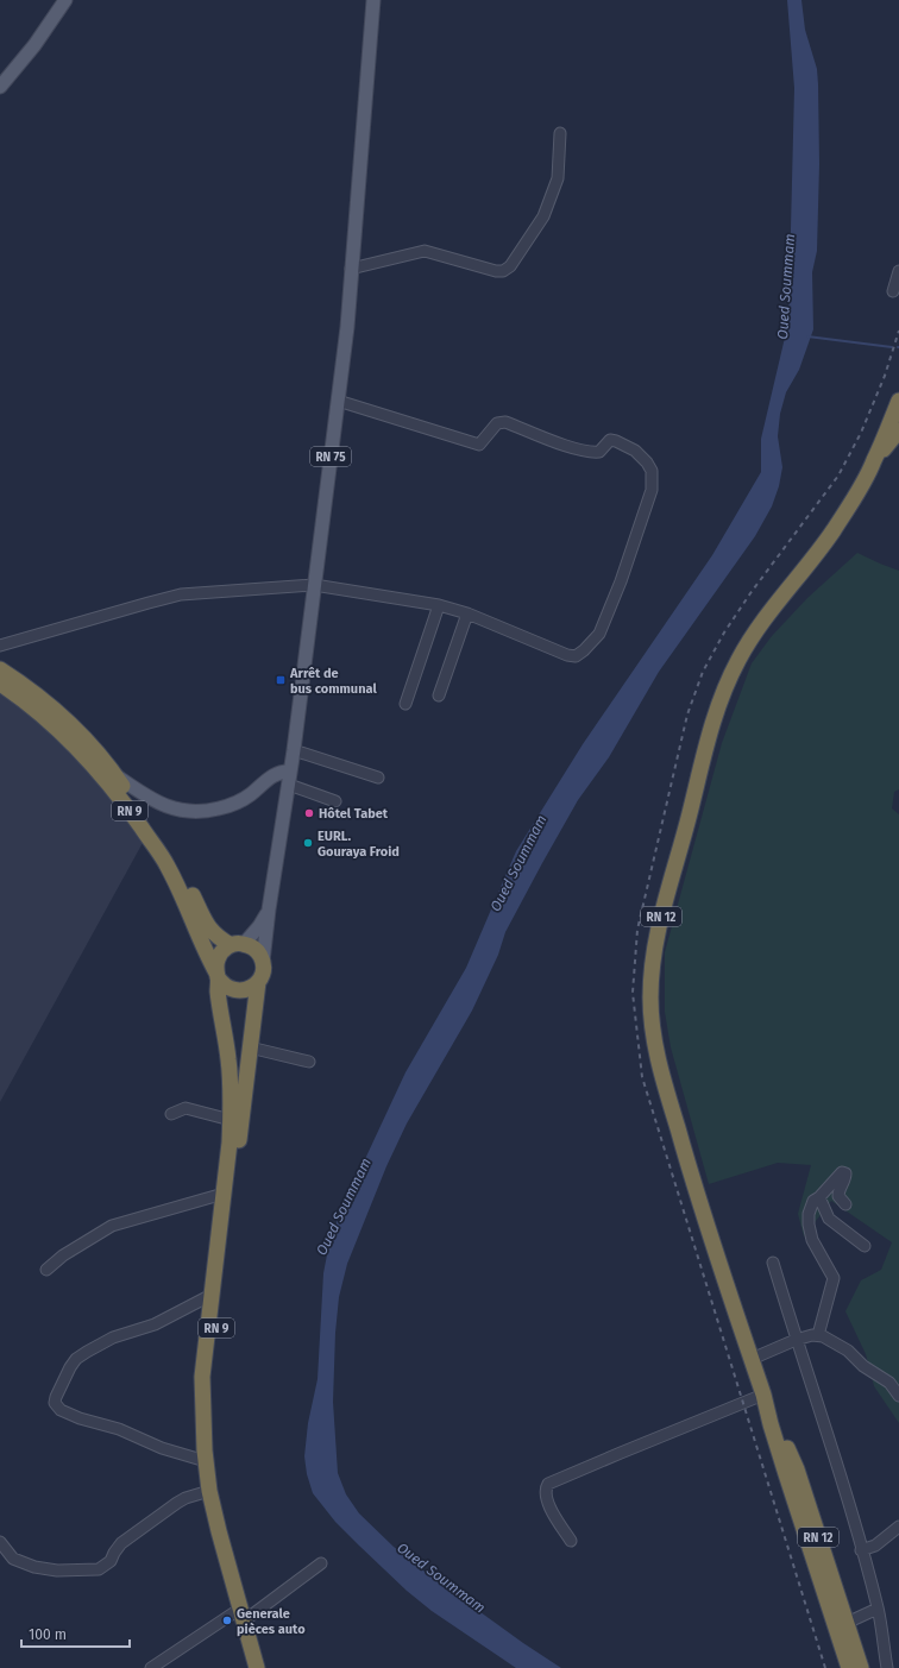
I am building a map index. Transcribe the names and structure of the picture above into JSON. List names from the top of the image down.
{
  "streets": {
    "highway": ["RN 9", "RN 12"],
    "main road": ["RN 75"]
  },
  "crossings": [
    ["RN 75", "RN 9"]
  ],
  "water": ["Oued Soummam"],
  "places": {
    "transit": ["Arrêt de bus communal"],
    "other": ["Hôtel Tabet", "EURL. Gouraya Froid", "Generale pièces auto"]
  },
  "scale_bar": "100 m"
}
